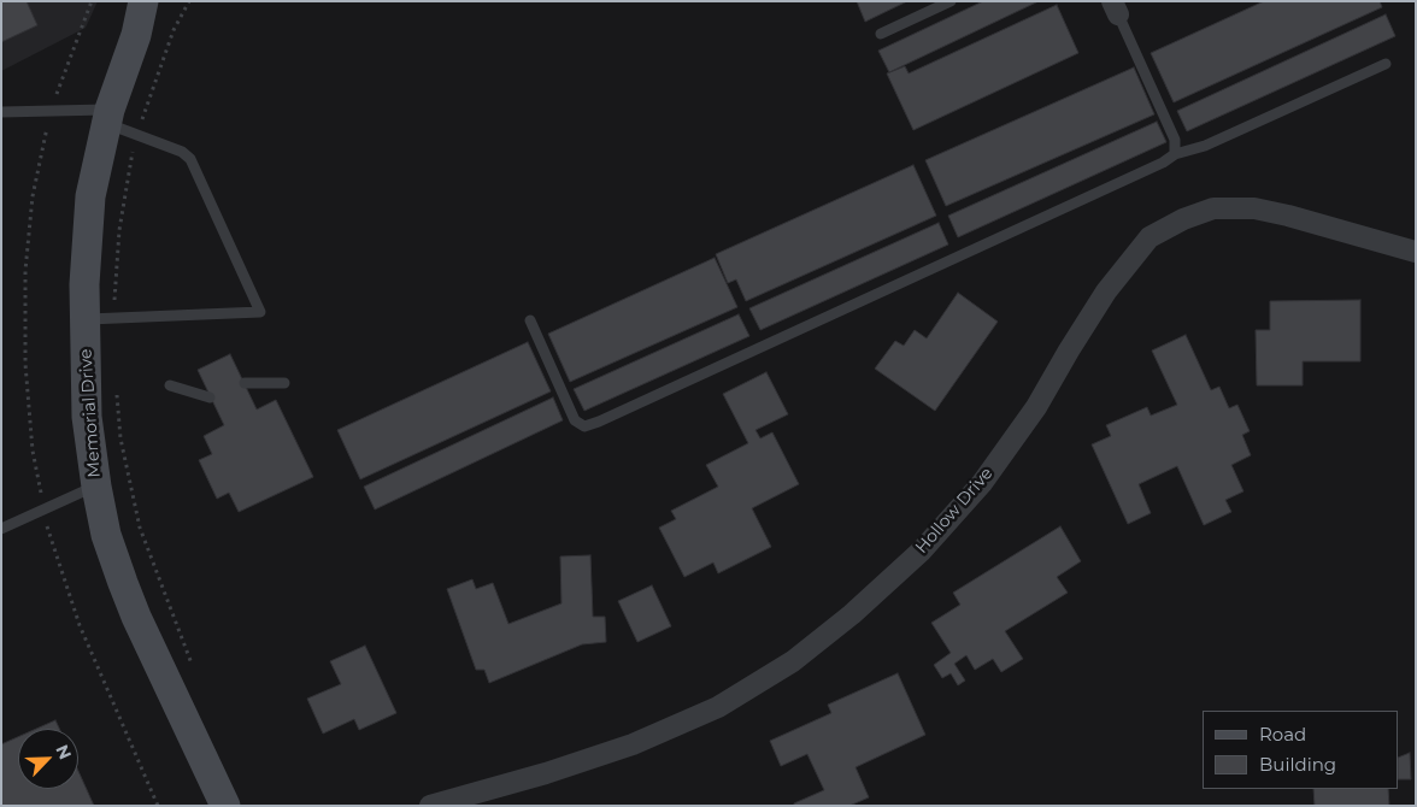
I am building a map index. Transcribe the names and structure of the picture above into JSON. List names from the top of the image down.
{
  "streets": {
    "main road": ["Memorial Drive"],
    "street": ["Hollow Drive"]
  },
  "legend": ["Road", "Building"],
  "north": "top right"
}
